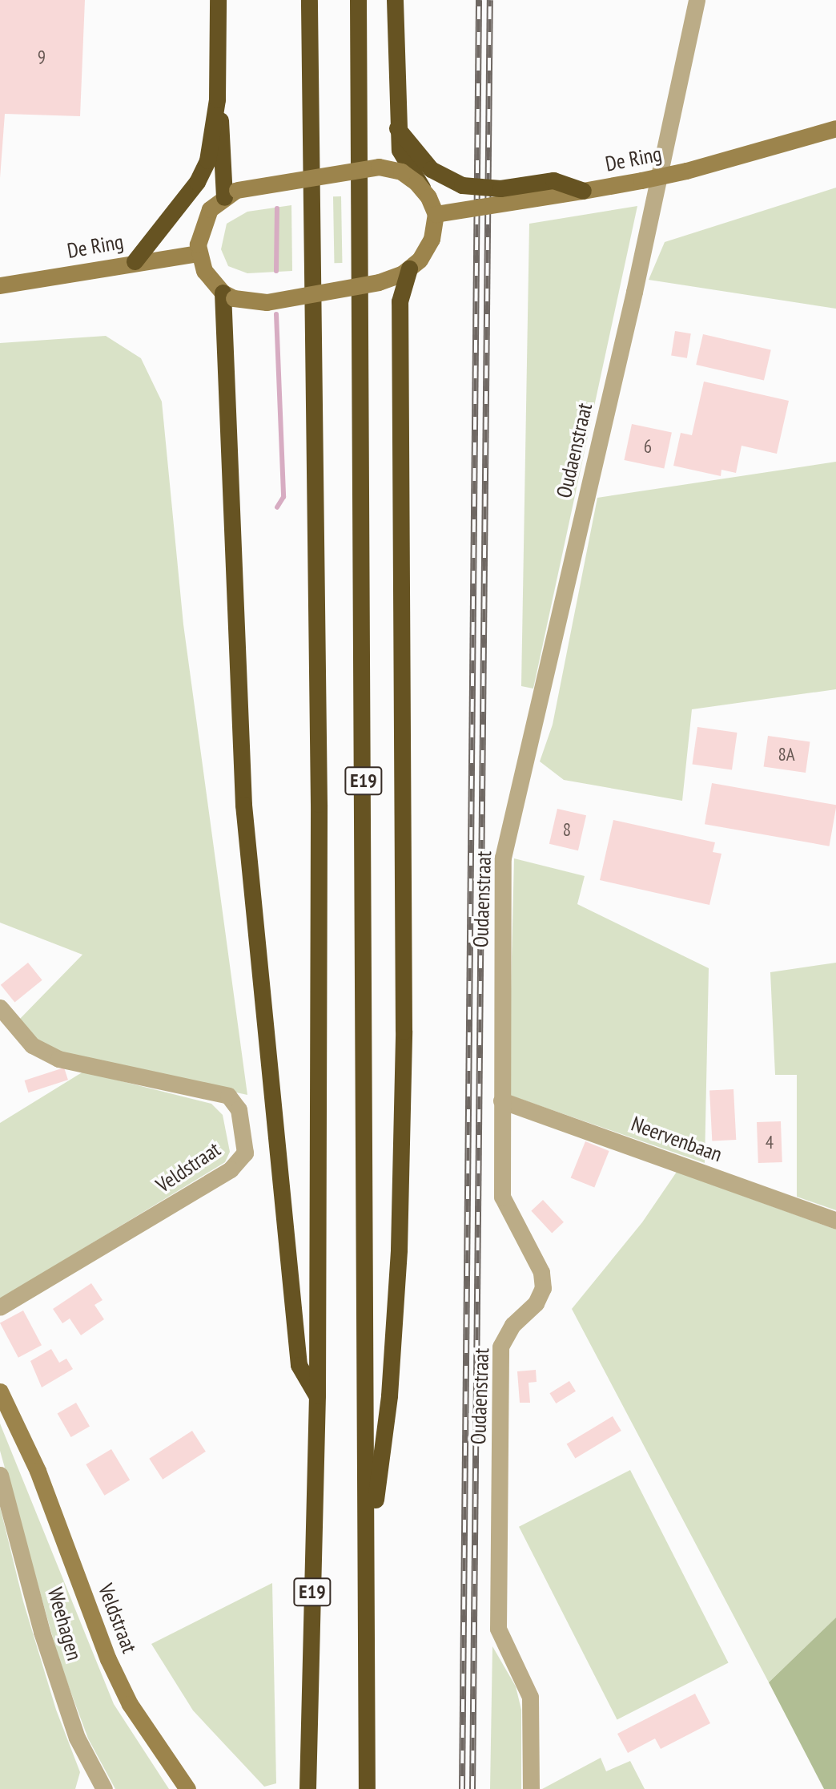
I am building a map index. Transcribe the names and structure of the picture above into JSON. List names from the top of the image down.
{
  "streets": {
    "highway": ["E19"],
    "main road": ["De Ring", "Veldstraat"],
    "street": ["Oudaenstraat", "Neervenbaan", "Weehagen"]
  },
  "crossings": [
    ["Oudaenstraat", "Neervenbaan"]
  ],
  "house_numbers": [
    "9",
    "6",
    "8A",
    "8",
    "4"
  ]
}
